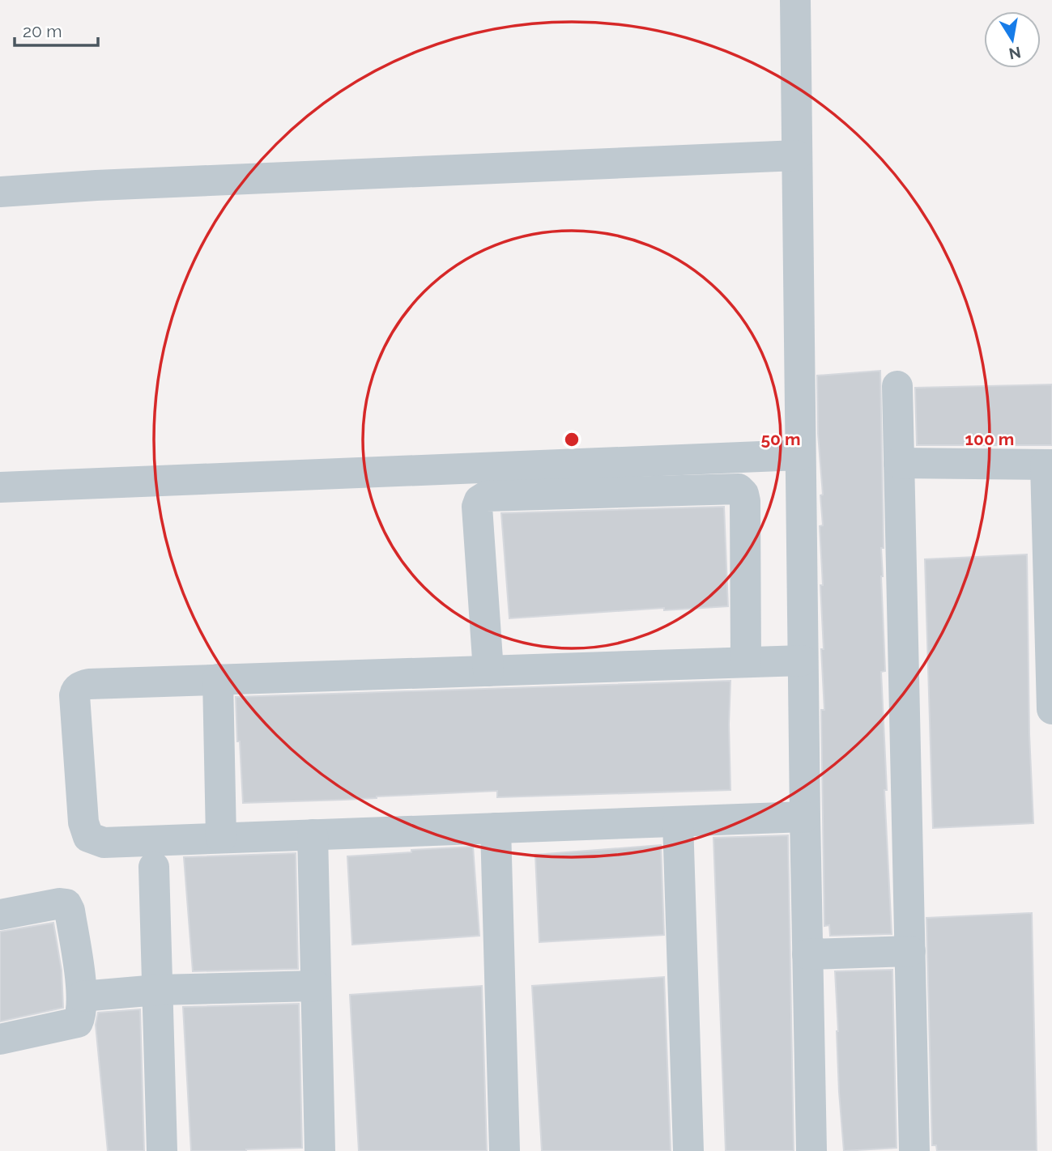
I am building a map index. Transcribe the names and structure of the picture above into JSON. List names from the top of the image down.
{
  "scale_bar": "20 m",
  "north": "bottom",
  "rings": ["50 m", "100 m"]
}
